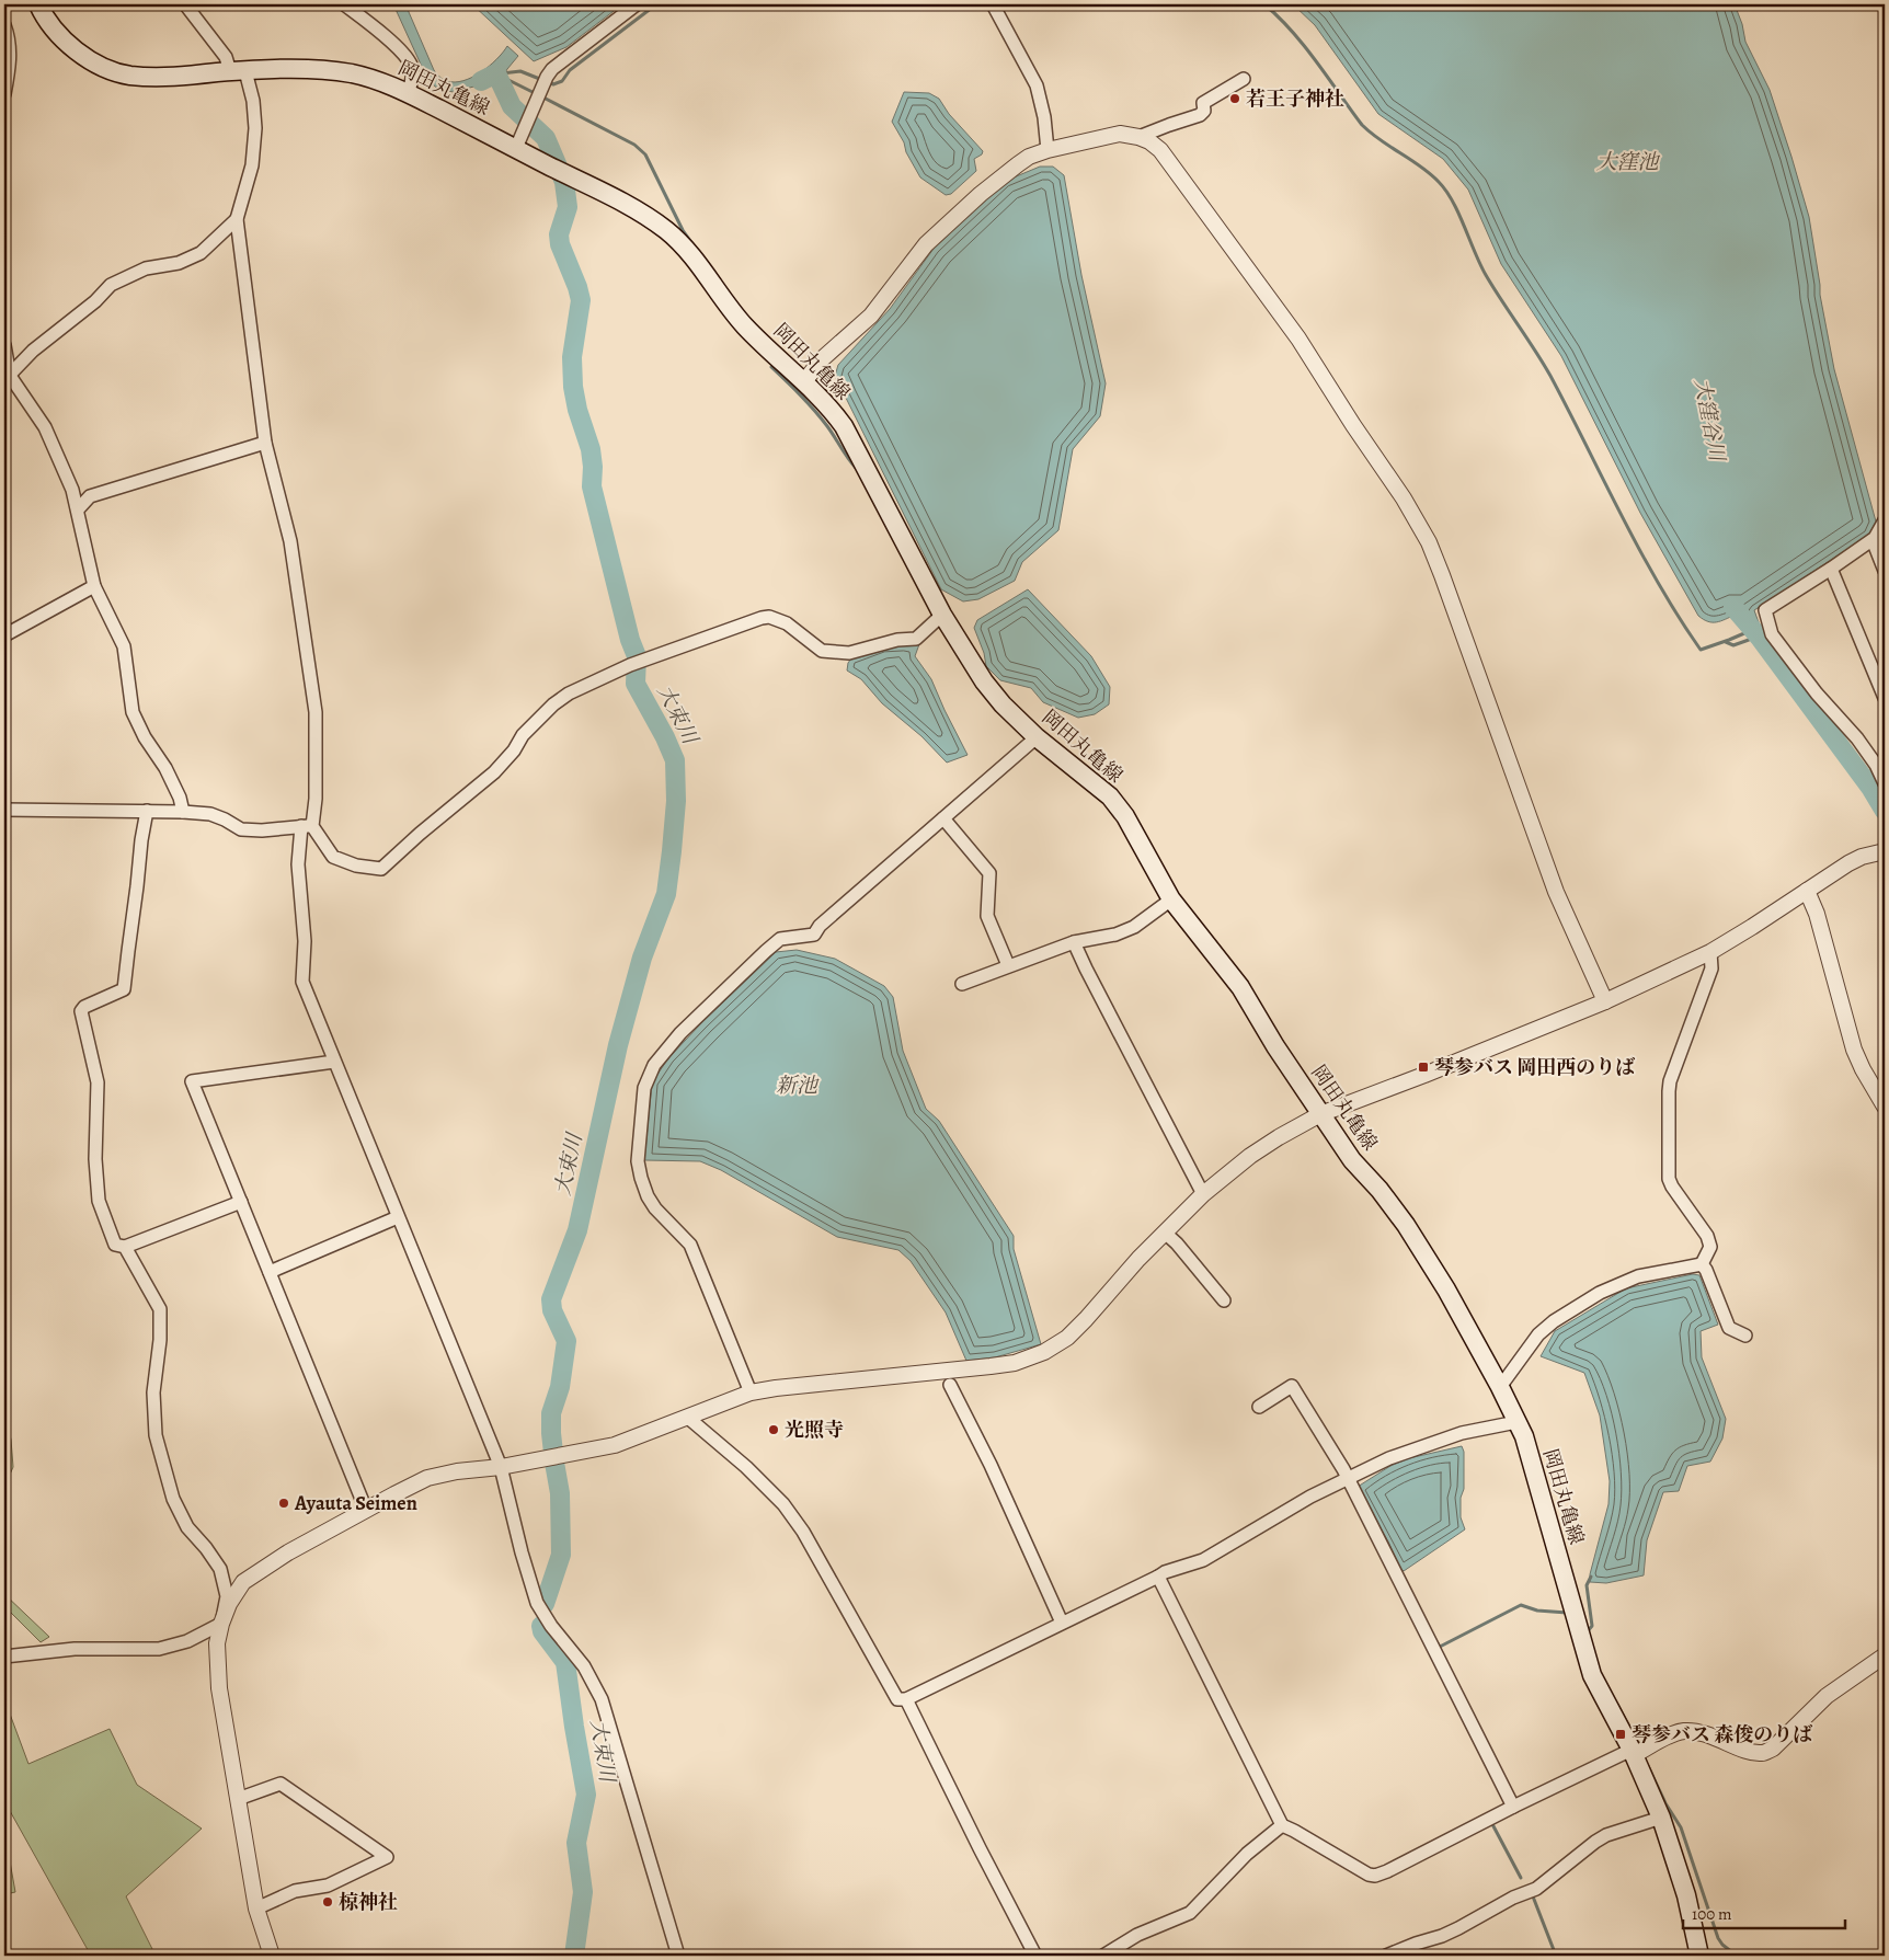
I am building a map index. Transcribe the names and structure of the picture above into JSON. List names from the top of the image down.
{
  "streets": {
    "main road": ["岡田丸亀線"]
  },
  "water": [
    "大窪池",
    "大窪谷川",
    "大束川",
    "新池"
  ],
  "places": {
    "other": [
      "若王子神社",
      "光照寺",
      "Ayauta Seimen",
      "椋神社"
    ],
    "transit": ["琴参バス 岡田西のりば", "琴参バス 森俊のりば"]
  },
  "scale_bar": "100 m"
}
